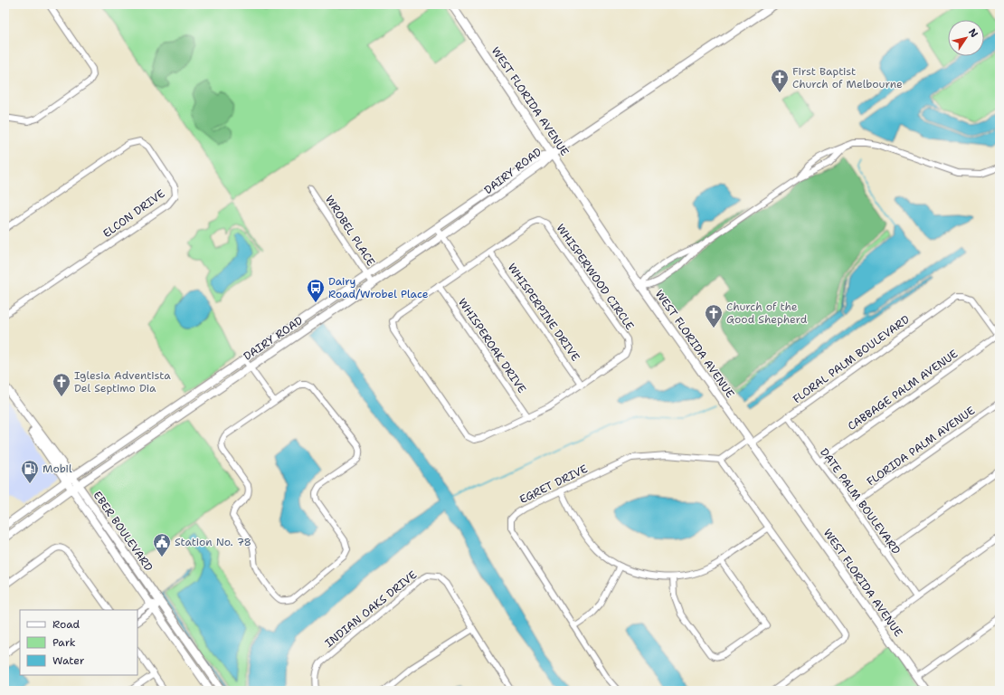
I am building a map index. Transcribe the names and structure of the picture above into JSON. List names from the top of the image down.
{
  "streets": {
    "street": [
      "WEST FLORIDA AVENUE",
      "DAIRY ROAD",
      "ELCON DRIVE",
      "WROBEL PLACE",
      "WHISPERWOOD CIRCLE",
      "WHISPERPINE DRIVE",
      "WHISPEROAK DRIVE",
      "FLORAL PALM BOULEVARD",
      "CABBAGE PALM AVENUE",
      "FLORIDA PALM AVENUE",
      "EGRET DRIVE",
      "DATE PALM BOULEVARD",
      "EBER BOULEVARD",
      "INDIAN OAKS DRIVE"
    ]
  },
  "crossings": [
    ["WEST FLORIDA AVENUE", "DAIRY ROAD"],
    ["WEST FLORIDA AVENUE", "FLORAL PALM BOULEVARD"],
    ["DAIRY ROAD", "WROBEL PLACE"],
    ["DAIRY ROAD", "EBER BOULEVARD"],
    ["WHISPERWOOD CIRCLE", "WHISPERPINE DRIVE"],
    ["WHISPERWOOD CIRCLE", "WHISPEROAK DRIVE"],
    ["FLORAL PALM BOULEVARD", "CABBAGE PALM AVENUE"],
    ["FLORAL PALM BOULEVARD", "DATE PALM BOULEVARD"],
    ["CABBAGE PALM AVENUE", "DATE PALM BOULEVARD"],
    ["FLORIDA PALM AVENUE", "DATE PALM BOULEVARD"]
  ],
  "places": {
    "church": ["First Baptist Church of Melbourne", "Church of the Good Shepherd", "Iglesia Adventista Del Septimo Dia"],
    "bus stop": ["Dairy Road/Wrobel Place"],
    "fuel station": ["Mobil"],
    "public building": ["Station No. 78"]
  },
  "legend": ["Road", "Park", "Water"],
  "north": "top right"
}
